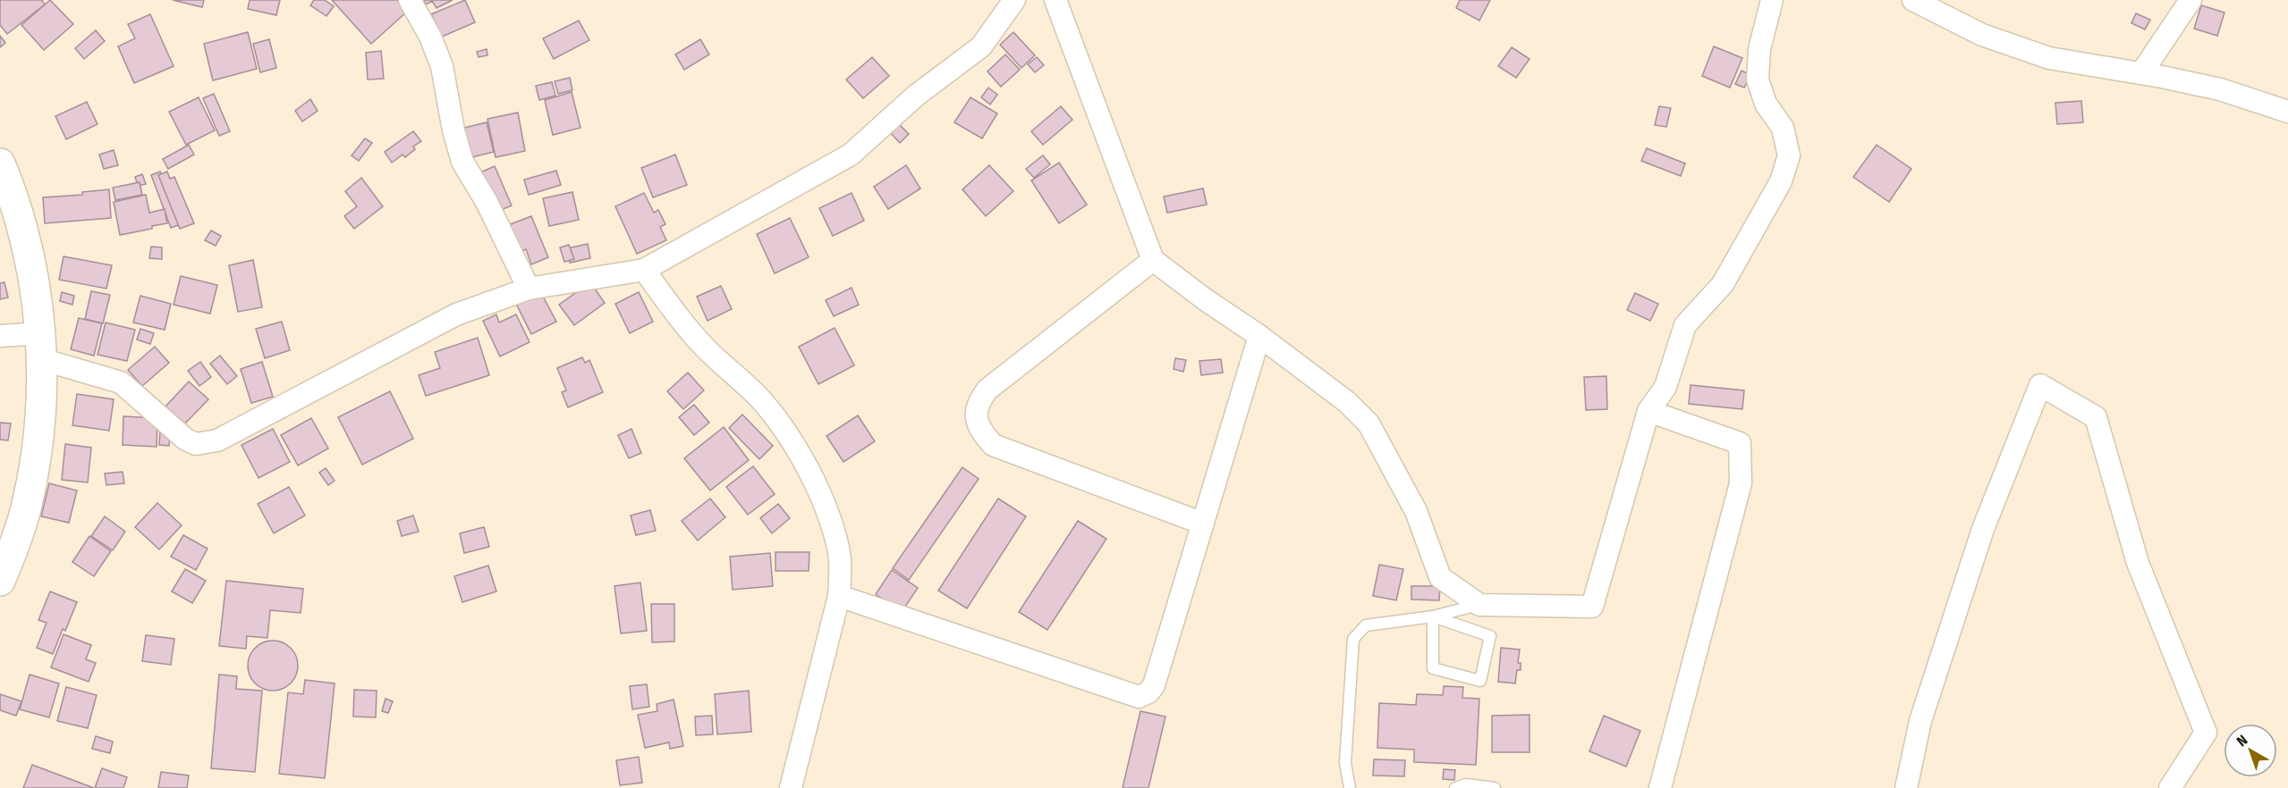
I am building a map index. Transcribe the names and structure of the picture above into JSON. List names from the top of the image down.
{
  "north": "top left"
}
